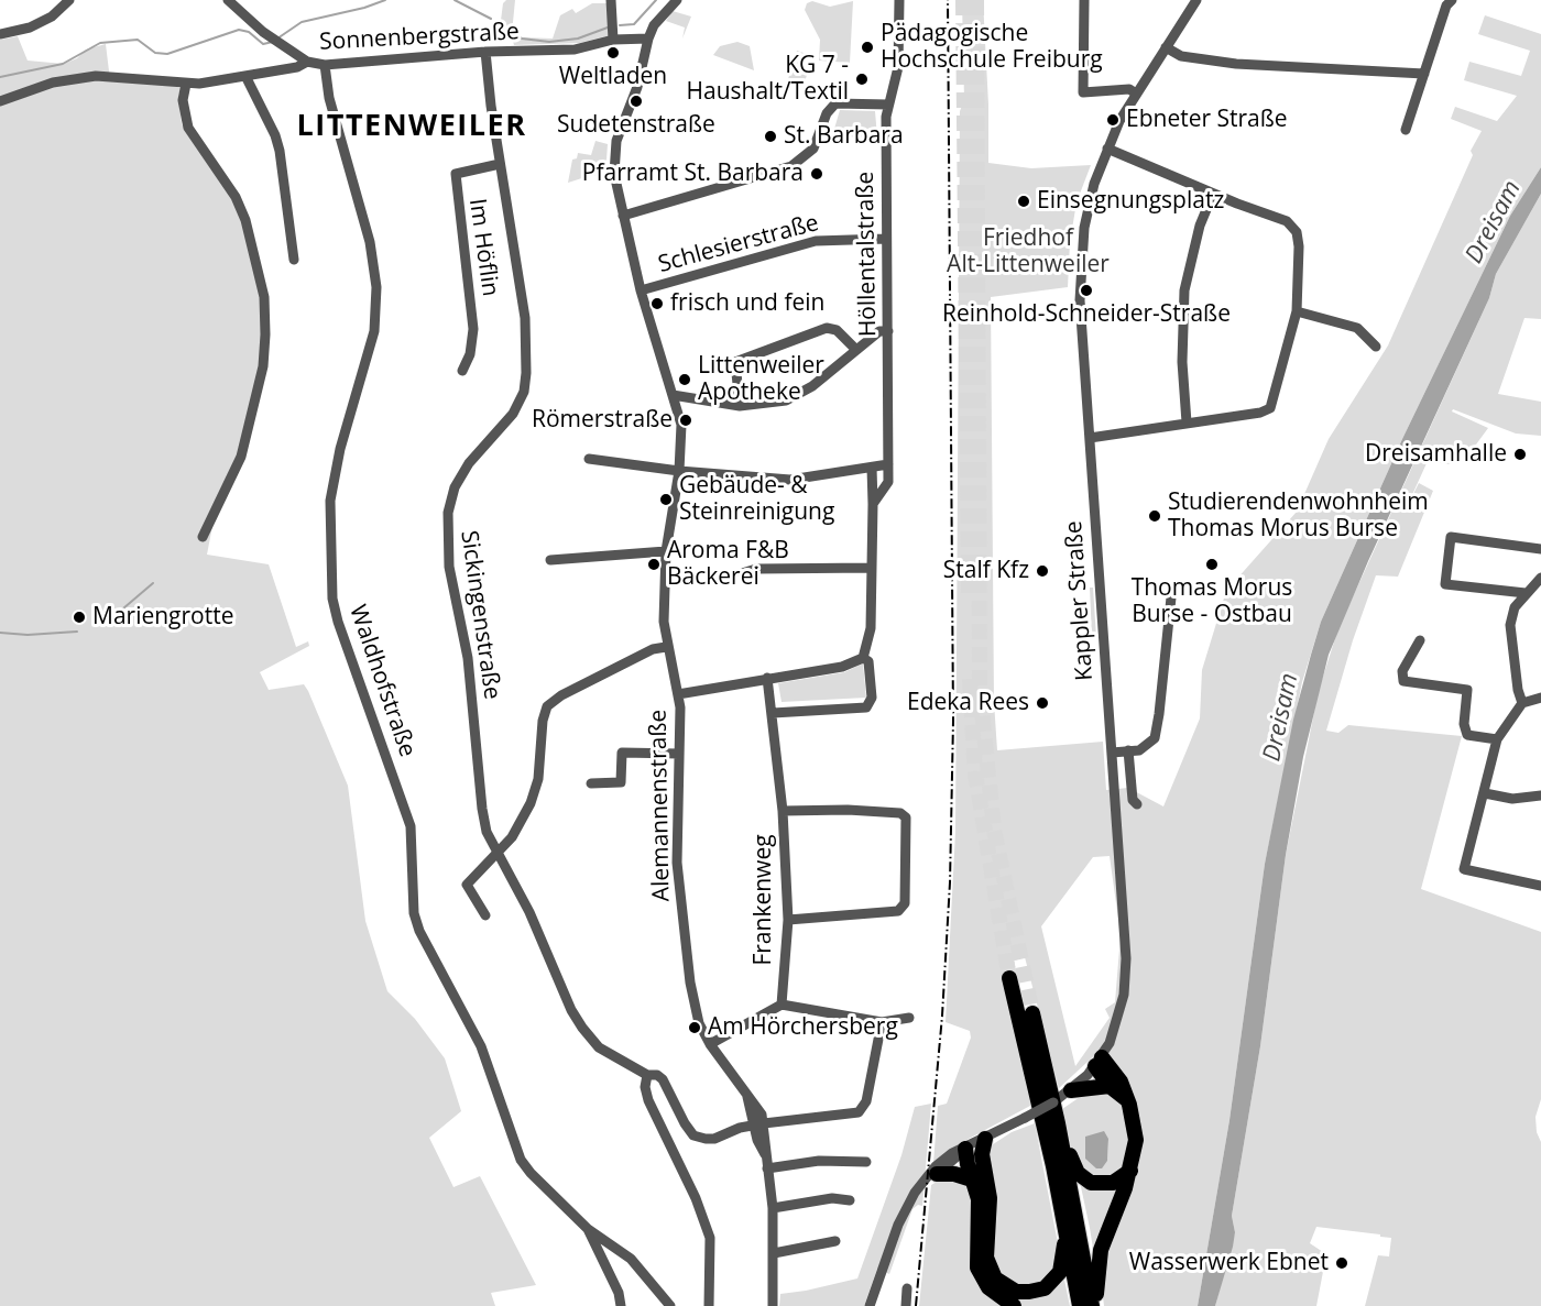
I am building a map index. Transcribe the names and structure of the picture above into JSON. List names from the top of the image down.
{
  "streets": {
    "street": [
      "Sonnenbergstraße",
      "Schlesierstraße",
      "Im Höflin",
      "Höllentalstraße",
      "Kappler Straße",
      "Sickingenstraße",
      "Waldhofstraße",
      "Alemannenstraße",
      "Frankenweg"
    ]
  },
  "crossings": [
    ["Sonnenbergstraße", "Sickingenstraße"],
    ["Sonnenbergstraße", "Waldhofstraße"],
    ["Sonnenbergstraße", "Alemannenstraße"],
    ["Schlesierstraße", "Höllentalstraße"],
    ["Schlesierstraße", "Alemannenstraße"],
    ["Im Höflin", "Sickingenstraße"]
  ],
  "districts": ["LITTENWEILER"],
  "water": ["Dreisam"],
  "parks": ["Friedhof Alt-Littenweiler"],
  "places": [
    "Pädagogische Hochschule Freiburg",
    "Weltladen",
    "KG 7 - Haushalt/Textil",
    "Sudetenstraße",
    "Ebneter Straße",
    "St. Barbara",
    "Pfarramt St. Barbara",
    "Einsegnungsplatz",
    "Reinhold-Schneider-Straße",
    "frisch und fein",
    "Littenweiler Apotheke",
    "Römerstraße",
    "Dreisamhalle",
    "Gebäude- & Steinreinigung",
    "Studierendenwohnheim Thomas Morus Burse",
    "Aroma F&B Bäckerei",
    "Thomas Morus Burse - Ostbau",
    "Stalf Kfz",
    "Mariengrotte",
    "Edeka Rees",
    "Am Hörchersberg",
    "Wasserwerk Ebnet"
  ]
}
